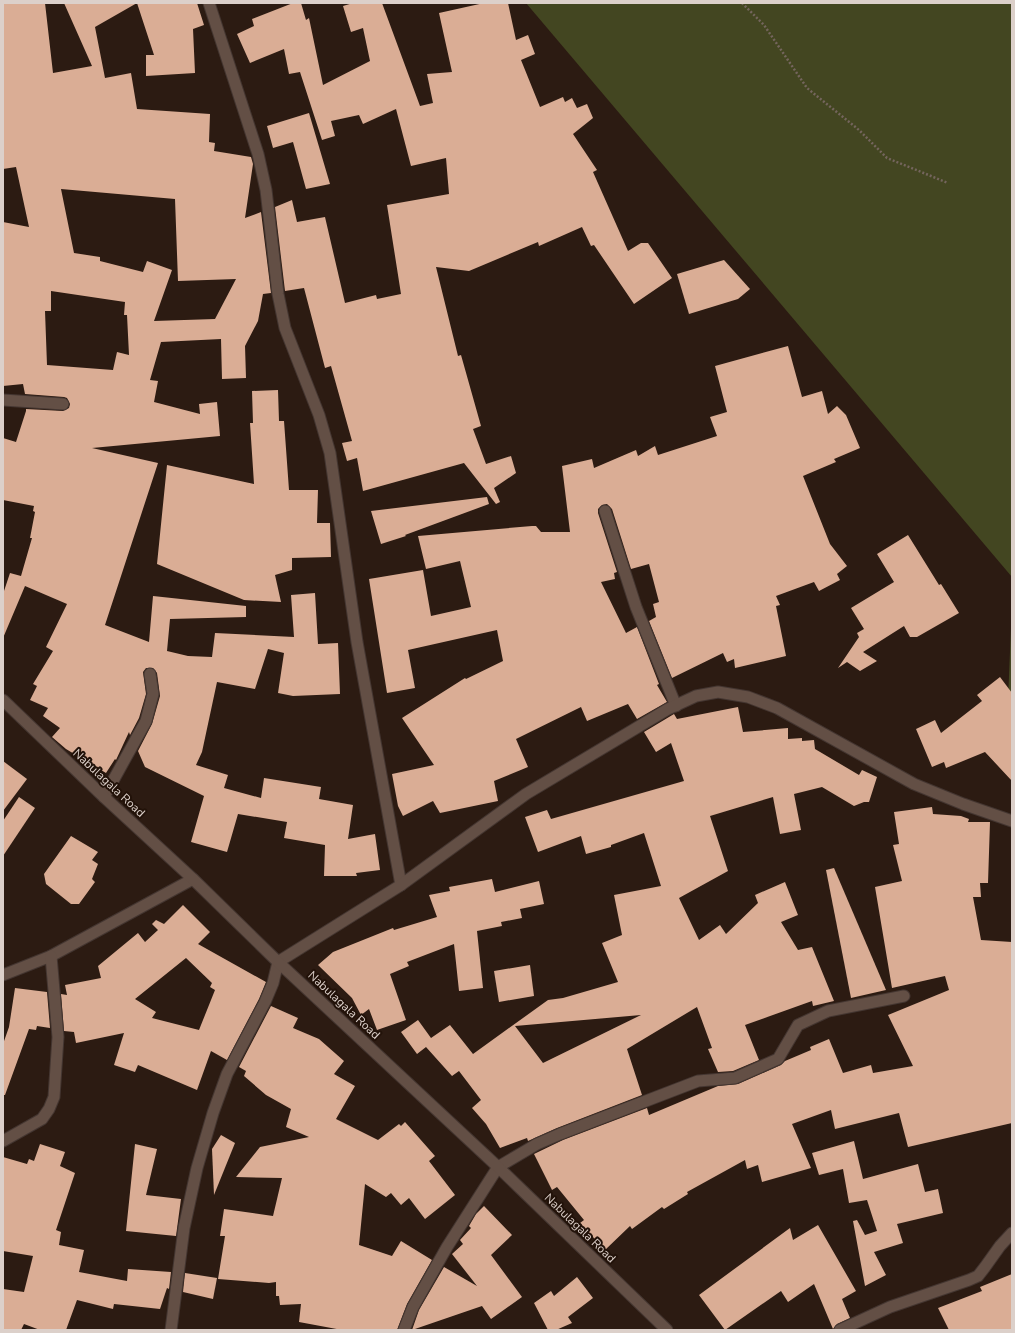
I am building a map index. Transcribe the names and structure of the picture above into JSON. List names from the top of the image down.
{
  "streets": {
    "street": ["Nabulagala Road"]
  }
}
